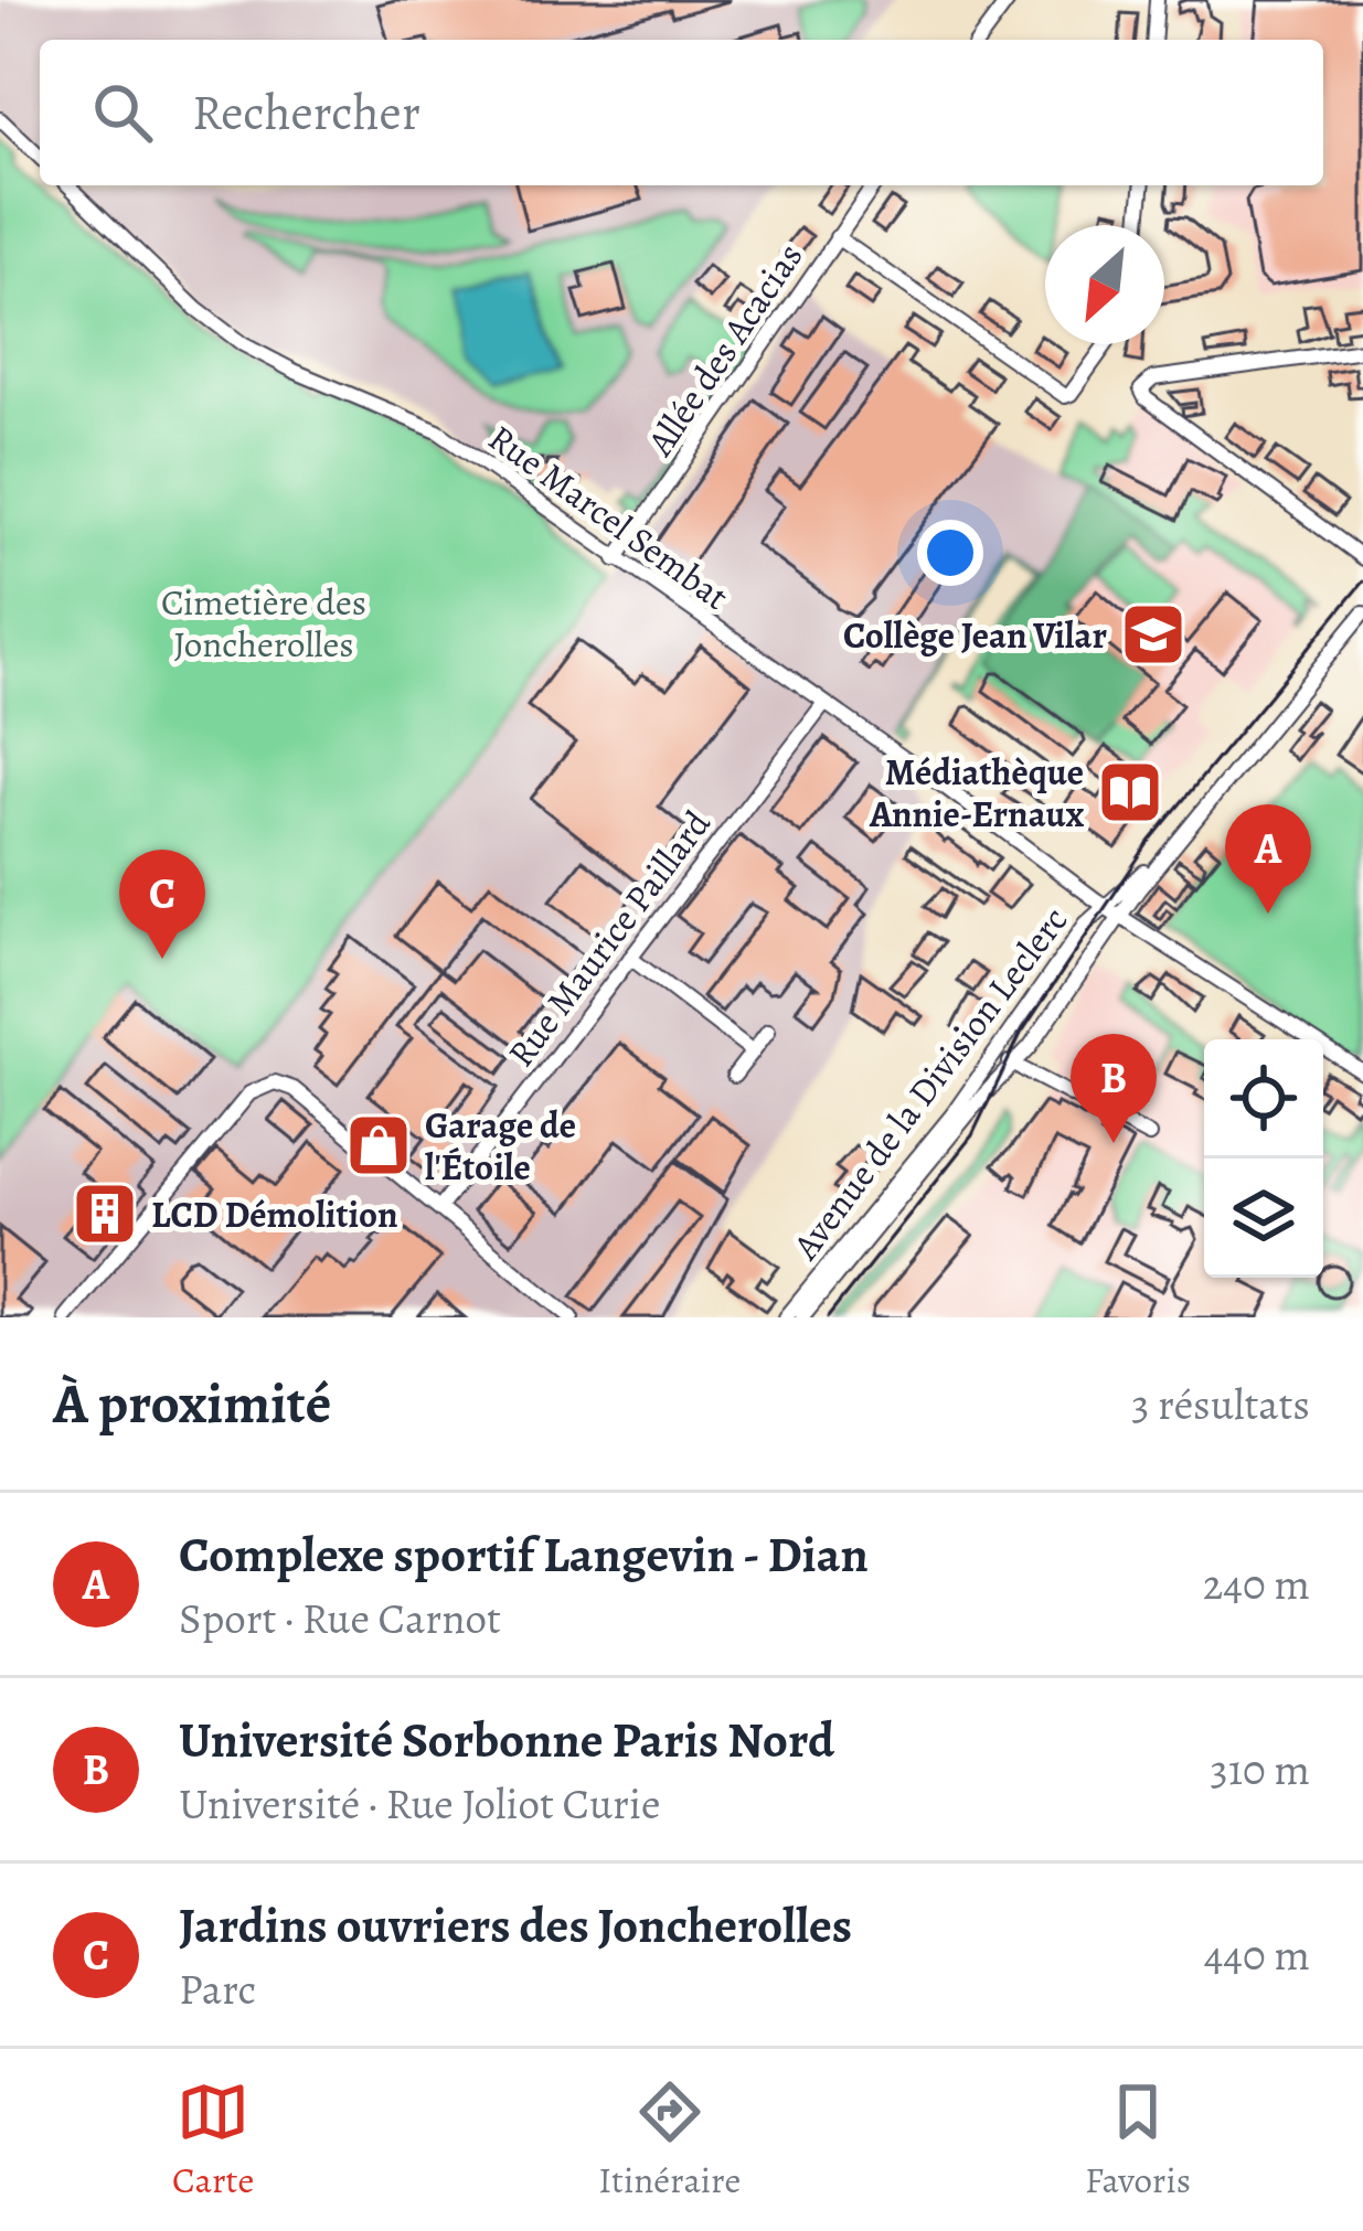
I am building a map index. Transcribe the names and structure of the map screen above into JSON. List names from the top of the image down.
{
  "streets": {
    "street": [
      "Allée des Acacias",
      "Rue Marcel Sembat",
      "Rue Maurice Paillard",
      "Avenue de la Division Leclerc"
    ]
  },
  "crossings": [
    ["Allée des Acacias", "Rue Marcel Sembat"],
    ["Rue Marcel Sembat", "Rue Maurice Paillard"],
    ["Rue Marcel Sembat", "Avenue de la Division Leclerc"]
  ],
  "parks": ["Cimetière des Joncherolles"],
  "places": {
    "school or university": ["Collège Jean Vilar"],
    "library": ["Médiathèque Annie-Ernaux"],
    "shop": ["Garage de l'Étoile"],
    "building": ["LCD Démolition"]
  },
  "north": "bottom left",
  "page": {
    "search": "Rechercher",
    "pins": ["A", "C", "B"],
    "heading": ["À proximité", "3 résultats"],
    "list": [
      {
        "mark": "A",
        "name": "Complexe sportif Langevin - Dian",
        "note": "Sport · Rue Carnot",
        "value": "240 m"
      },
      {
        "mark": "B",
        "name": "Université Sorbonne Paris Nord",
        "note": "Université · Rue Joliot Curie",
        "value": "310 m"
      },
      {
        "mark": "C",
        "name": "Jardins ouvriers des Joncherolles",
        "note": "Parc",
        "value": "440 m"
      }
    ],
    "nav": ["Carte", "Itinéraire", "Favoris"]
  }
}
